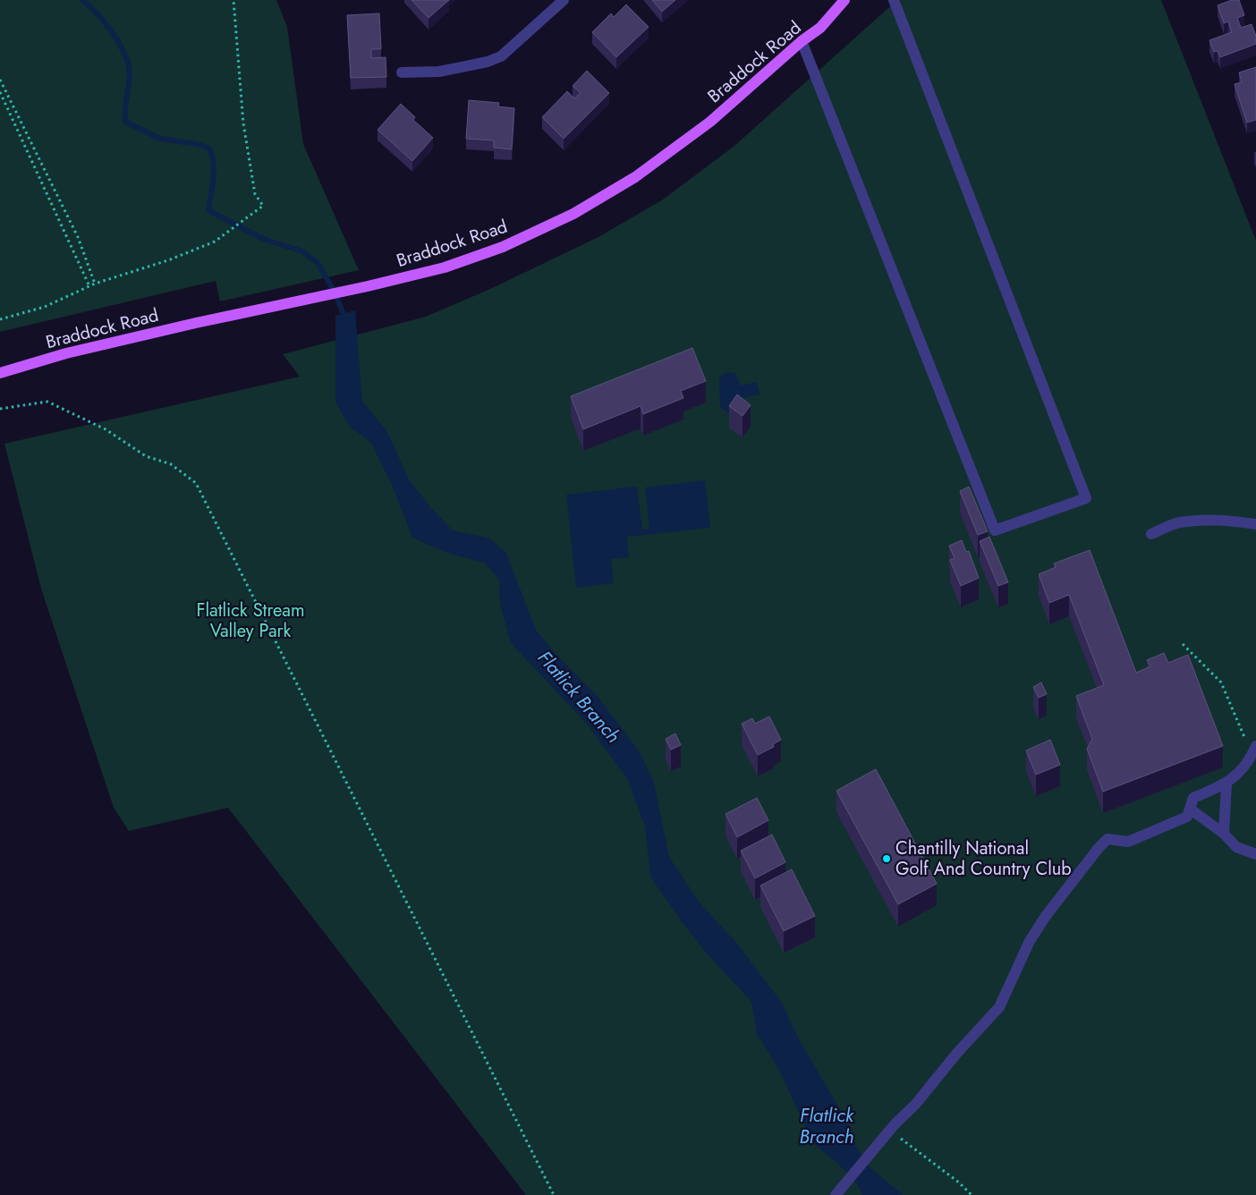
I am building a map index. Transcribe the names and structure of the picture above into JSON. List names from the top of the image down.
{
  "streets": {
    "main road": ["Braddock Road"]
  },
  "water": ["Flatlick Branch"],
  "parks": ["Flatlick Stream Valley Park"],
  "places": ["Chantilly National Golf And Country Club"]
}
